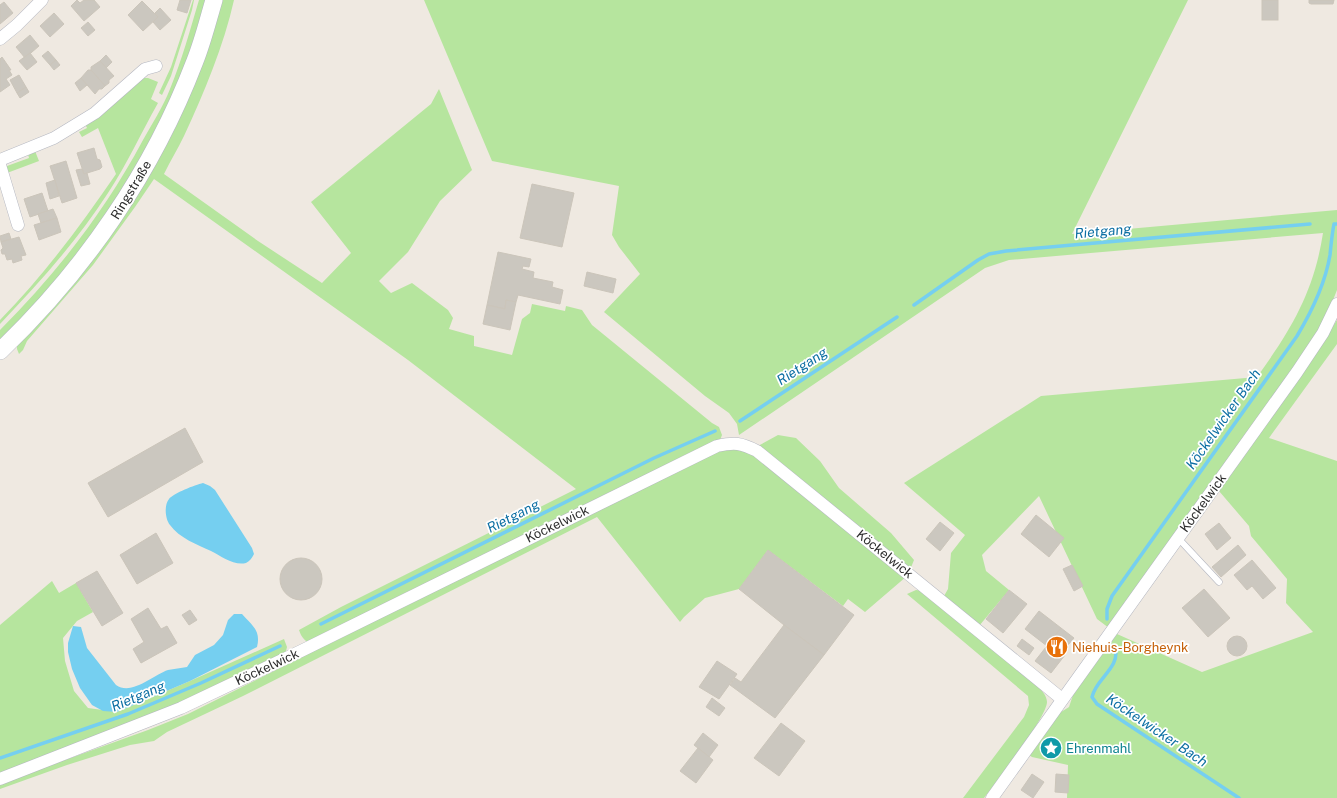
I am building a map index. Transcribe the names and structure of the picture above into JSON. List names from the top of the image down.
{
  "streets": {
    "main road": ["Ringstraße"],
    "street": ["Köckelwick"]
  },
  "water": ["Rietgang", "Köckelwicker Bach"],
  "places": {
    "restaurant": ["Niehuis-Borgheynk"],
    "place": ["Ehrenmahl"]
  }
}
